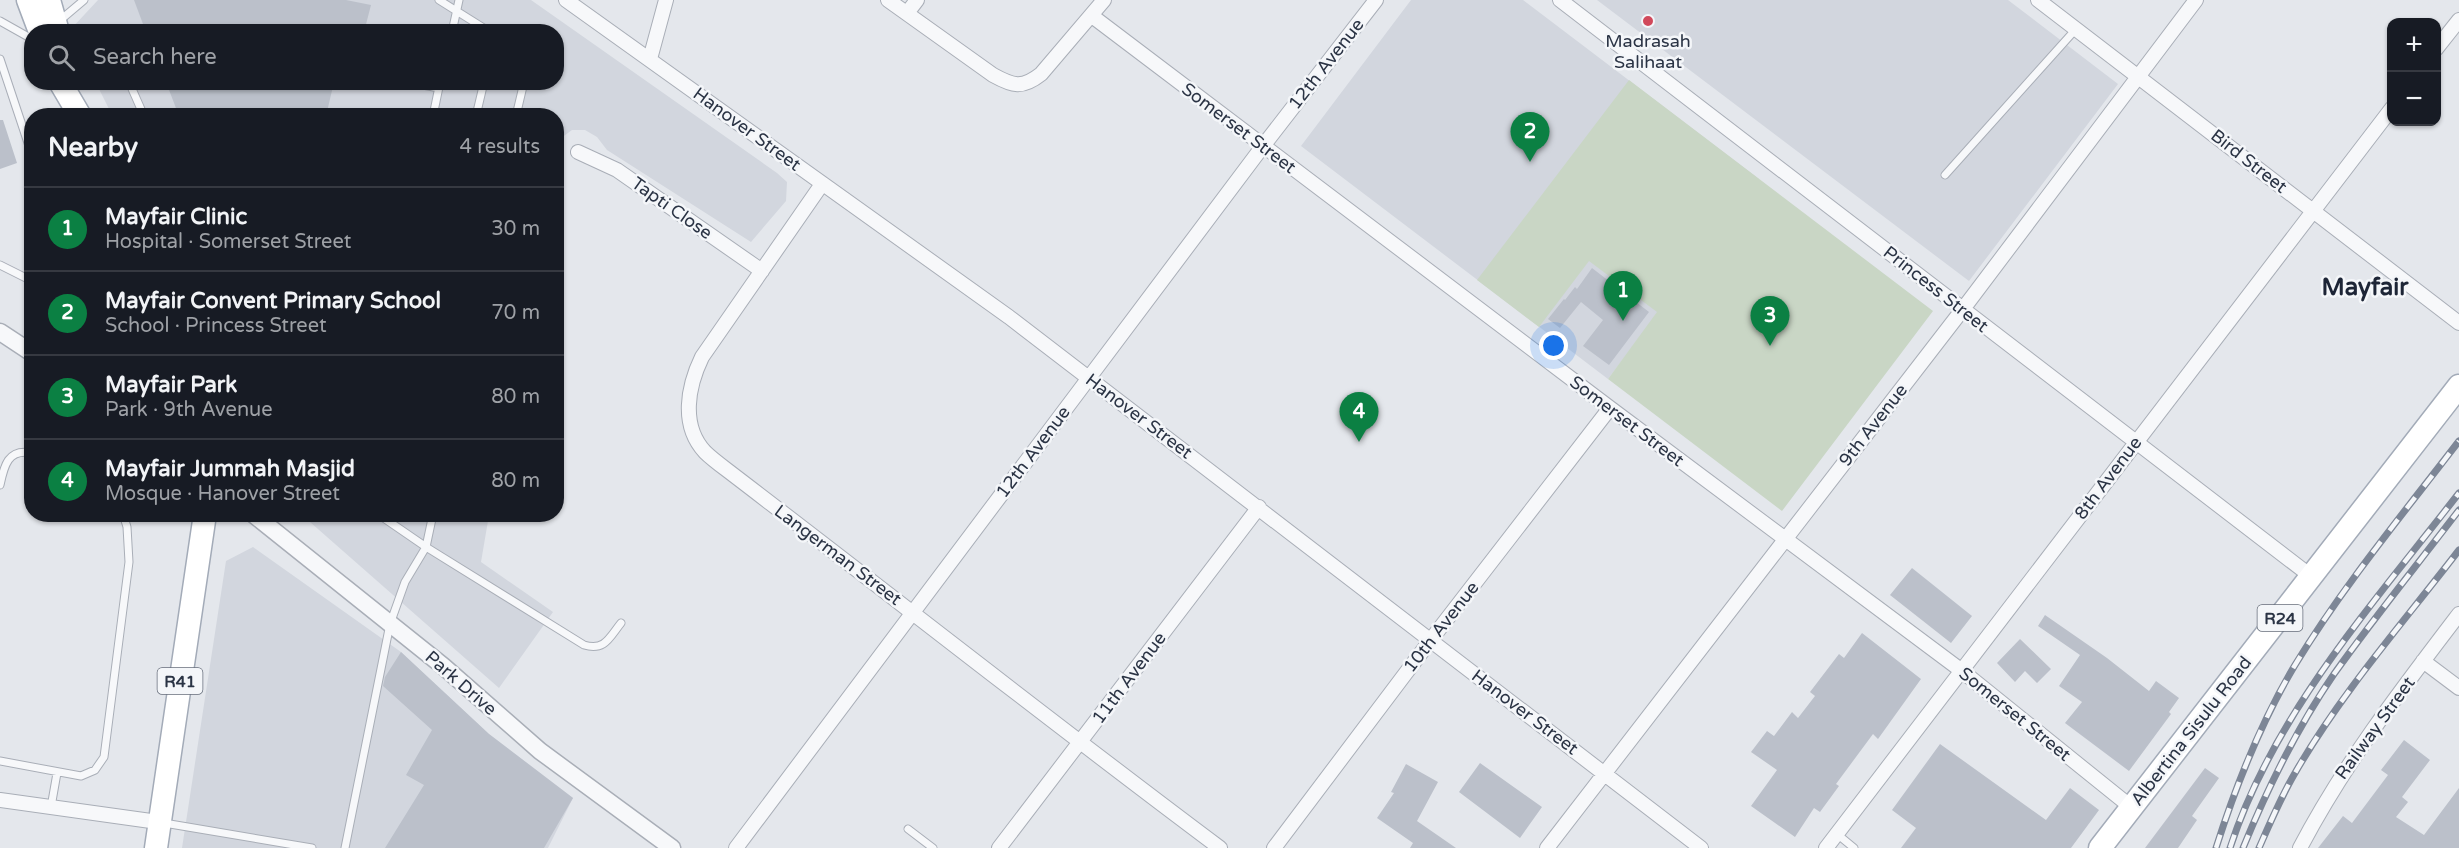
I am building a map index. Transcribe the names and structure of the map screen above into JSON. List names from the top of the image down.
{
  "streets": {
    "main road": ["R24", "R41", "Albertina Sisulu Road"],
    "street": [
      "12th Avenue",
      "Somerset Street",
      "Hanover Street",
      "Bird Street",
      "Tapti Close",
      "Princess Street",
      "9th Avenue",
      "8th Avenue",
      "Langerman Street",
      "10th Avenue",
      "11th Avenue",
      "Park Drive",
      "Railway Street"
    ]
  },
  "crossings": [
    ["12th Avenue", "Somerset Street"],
    ["12th Avenue", "Hanover Street"],
    ["12th Avenue", "Langerman Street"],
    ["Somerset Street", "9th Avenue"],
    ["Somerset Street", "8th Avenue"],
    ["Somerset Street", "10th Avenue"],
    ["Somerset Street", "Albertina Sisulu Road"],
    ["Hanover Street", "9th Avenue"],
    ["Hanover Street", "Langerman Street"],
    ["Hanover Street", "10th Avenue"],
    ["Hanover Street", "11th Avenue"],
    ["Bird Street", "9th Avenue"],
    ["Bird Street", "8th Avenue"],
    ["Tapti Close", "Langerman Street"],
    ["Princess Street", "9th Avenue"],
    ["Princess Street", "8th Avenue"],
    ["Princess Street", "Albertina Sisulu Road"],
    ["Langerman Street", "11th Avenue"]
  ],
  "districts": ["Mayfair"],
  "places": ["Madrasah Salihaat"],
  "page": {
    "map_buttons": ["+", "−"],
    "search": "Search here",
    "heading": ["Nearby", "4 results"],
    "pins": [
      "2",
      "1",
      "3",
      "4"
    ],
    "list": [
      {
        "mark": "1",
        "name": "Mayfair Clinic",
        "note": "Hospital · Somerset Street",
        "value": "30 m"
      },
      {
        "mark": "2",
        "name": "Mayfair Convent Primary School",
        "note": "School · Princess Street",
        "value": "70 m"
      },
      {
        "mark": "3",
        "name": "Mayfair Park",
        "note": "Park · 9th Avenue",
        "value": "80 m"
      },
      {
        "mark": "4",
        "name": "Mayfair Jummah Masjid",
        "note": "Mosque · Hanover Street",
        "value": "80 m"
      }
    ]
  }
}
